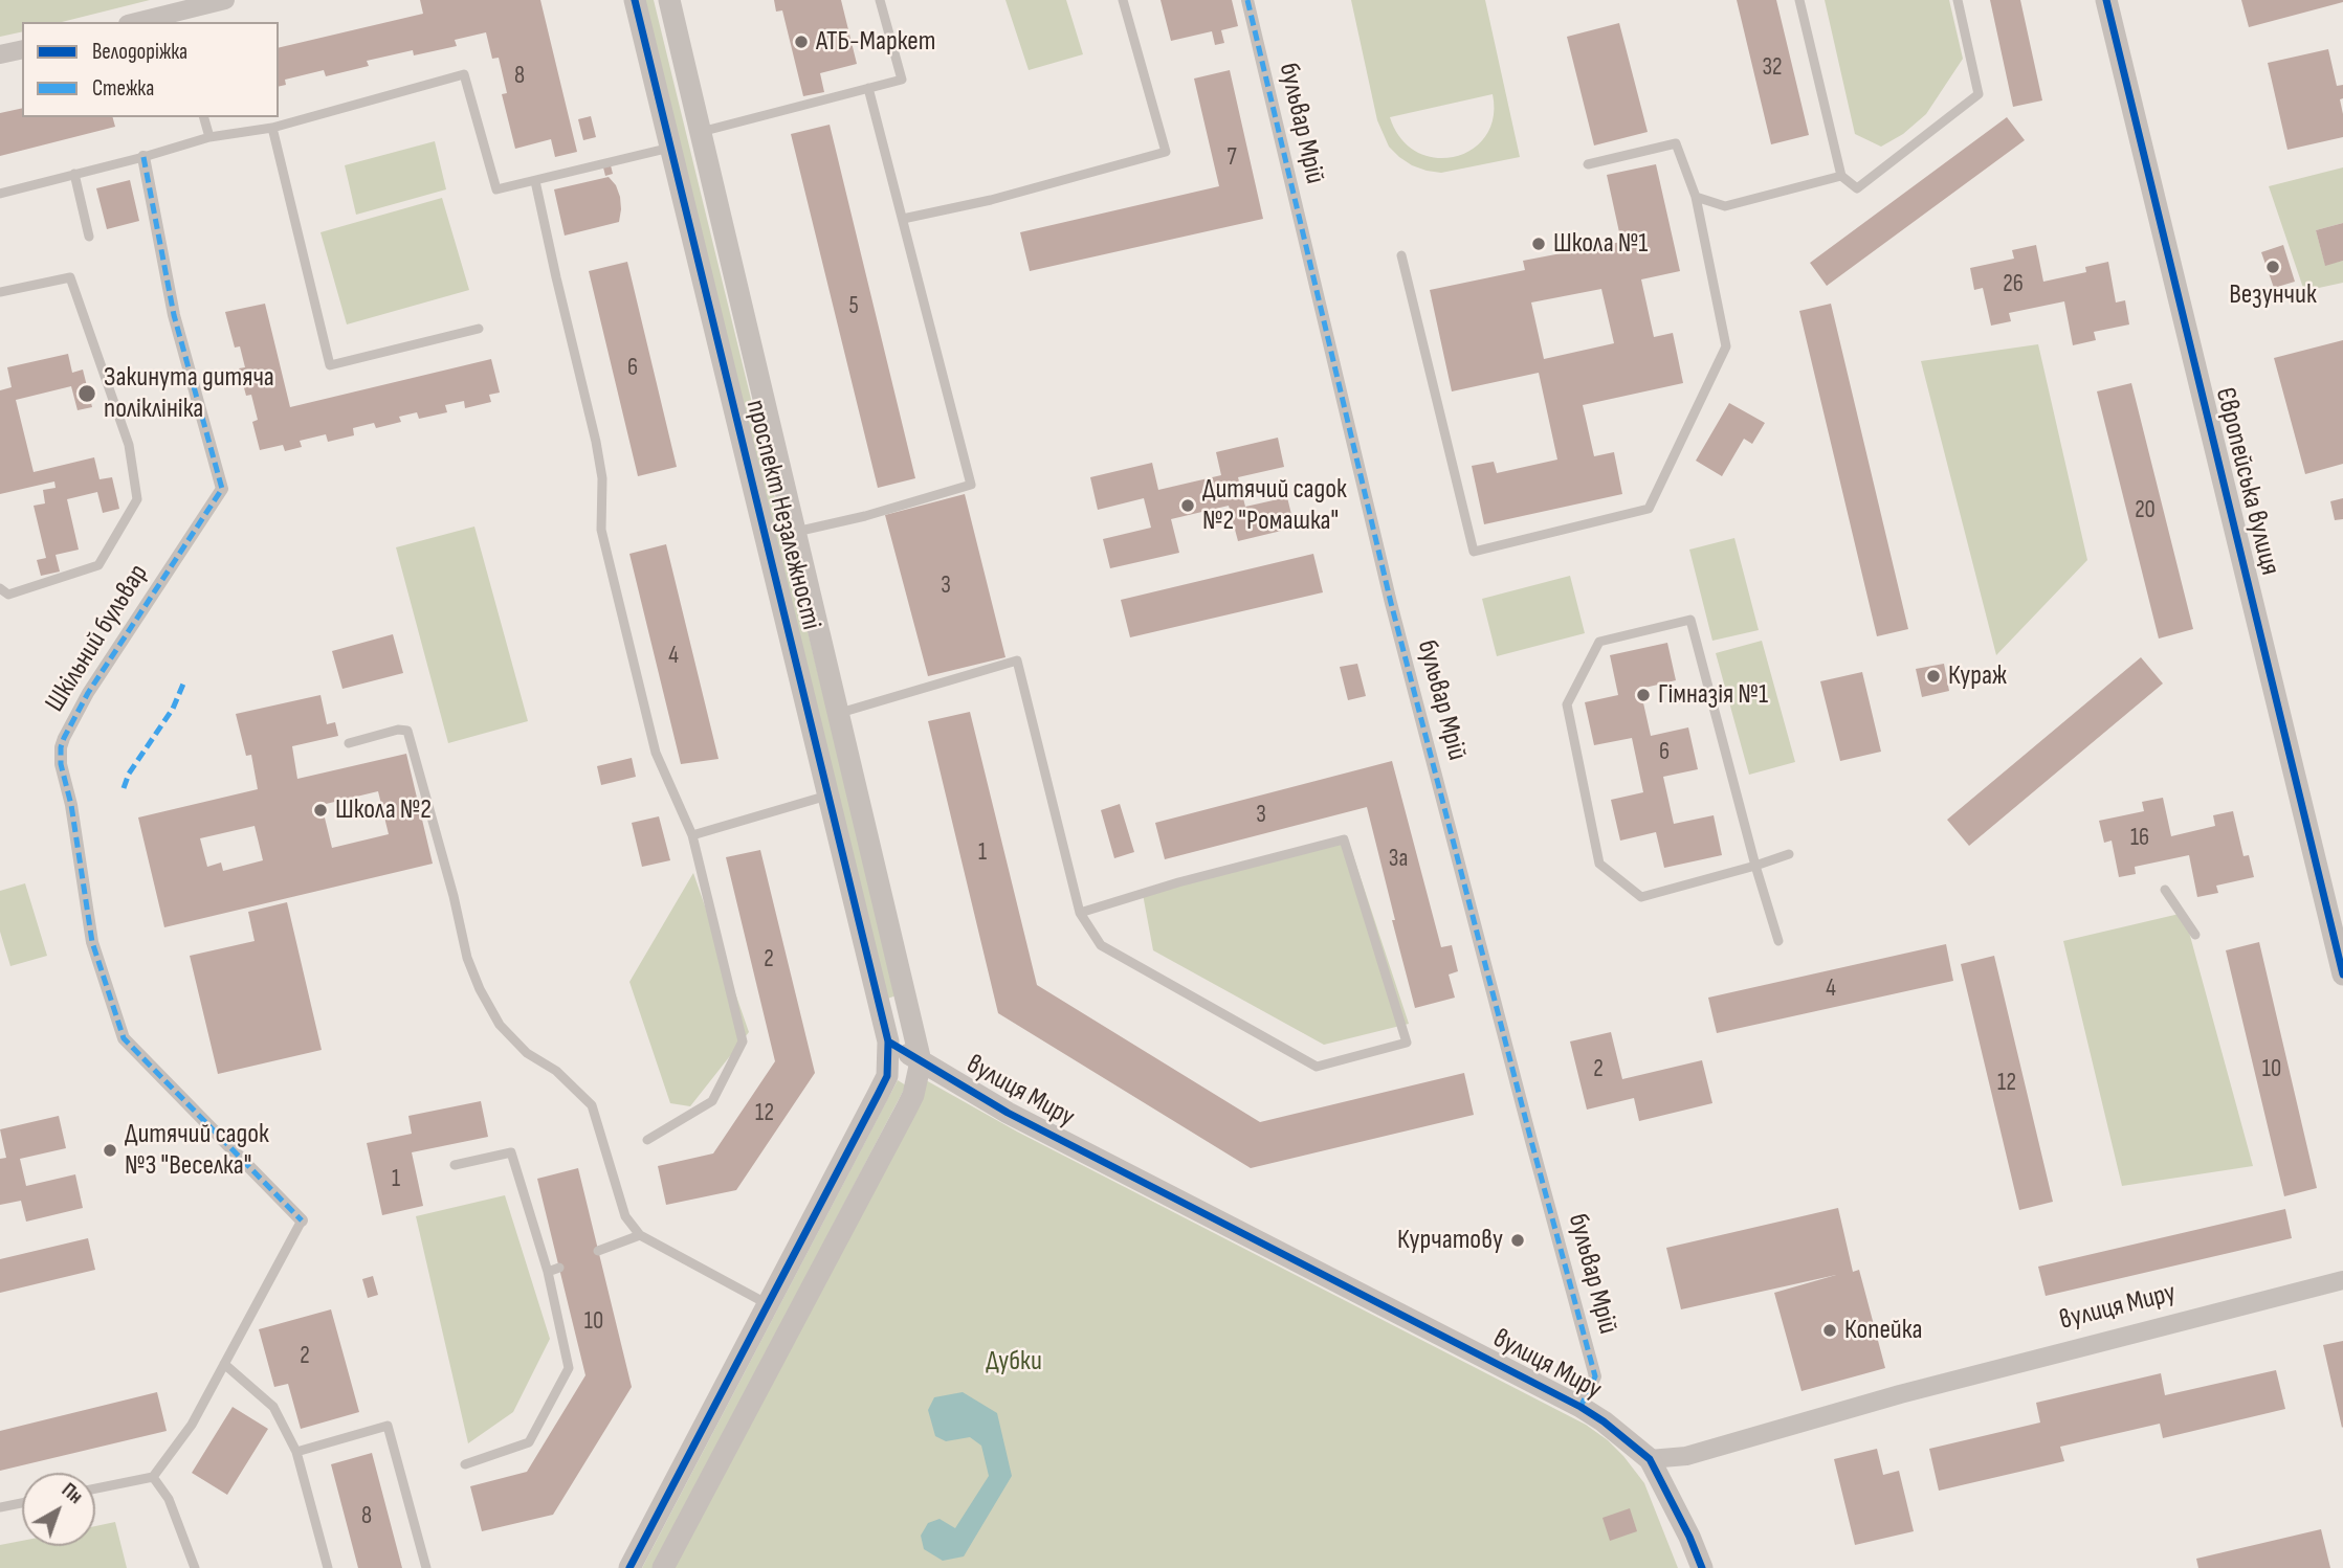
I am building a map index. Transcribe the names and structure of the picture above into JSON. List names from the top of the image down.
{
  "streets": {
    "street": [
      "бульвар Мрій",
      "Європейська вулиця",
      "проспект Незалежності",
      "Шкільний бульвар",
      "вулиця Миру"
    ]
  },
  "crossings": [
    ["бульвар Мрій", "вулиця Миру"],
    ["проспект Незалежності", "вулиця Миру"]
  ],
  "parks": ["Дубки"],
  "places": [
    "АТБ-Маркет",
    "Школа №1",
    "Везунчик",
    "Закинута дитяча поліклініка",
    "Дитячий садок №2 \"Ромашка\"",
    "Кураж",
    "Гімназія №1",
    "Школа №2",
    "Дитячий садок №3 \"Веселка\"",
    "Курчатову",
    "Копейка"
  ],
  "house_numbers": [
    "32",
    "8",
    "7",
    "26",
    "5",
    "6",
    "20",
    "3",
    "4",
    "6",
    "3",
    "16",
    "1",
    "3а",
    "2",
    "4",
    "2",
    "10",
    "12",
    "12",
    "1",
    "10",
    "2",
    "8"
  ],
  "legend": ["Велодоріжка", "Стежка"],
  "north": "top right"
}
